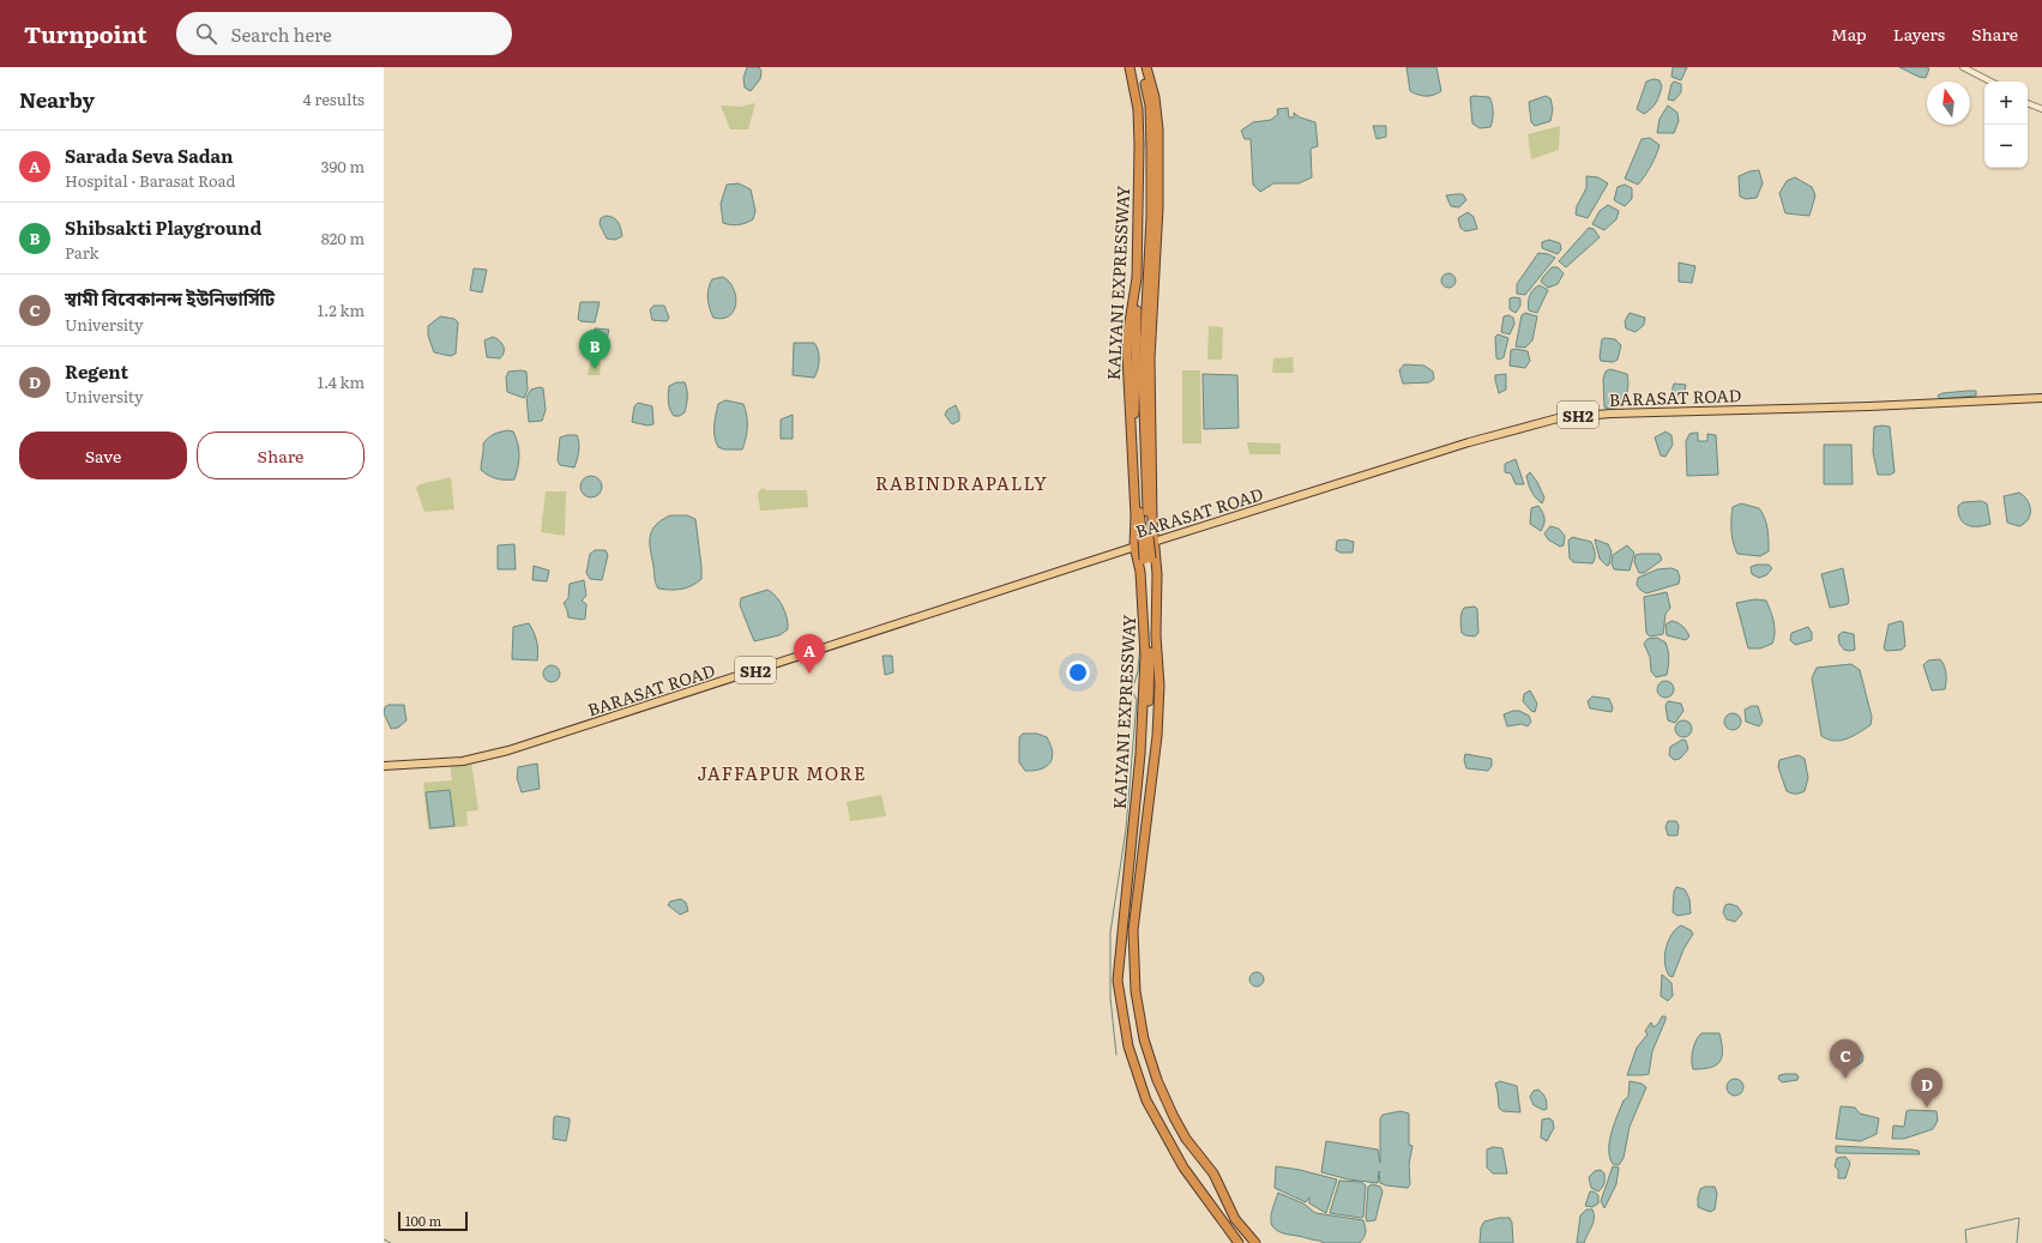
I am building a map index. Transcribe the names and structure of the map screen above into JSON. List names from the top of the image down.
{
  "streets": {
    "highway": ["KALYANI EXPRESSWAY"],
    "main road": ["BARASAT ROAD", "SH2"]
  },
  "crossings": [
    ["KALYANI EXPRESSWAY", "BARASAT ROAD"]
  ],
  "districts": ["RABINDRAPALLY", "JAFFAPUR MORE"],
  "scale_bar": "100 m",
  "north": "top",
  "page": {
    "header": "Turnpoint",
    "search": "Search here",
    "nav": ["Map", "Layers", "Share"],
    "heading": ["Nearby", "4 results"],
    "map_buttons": ["+", "−"],
    "list": [
      {
        "mark": "A",
        "name": "Sarada Seva Sadan",
        "note": "Hospital · Barasat Road",
        "value": "390 m"
      },
      {
        "mark": "B",
        "name": "Shibsakti Playground",
        "note": "Park",
        "value": "820 m"
      },
      {
        "mark": "C",
        "name": "স্বামী বিবেকানন্দ ইউনিভার্সিটি",
        "note": "University",
        "value": "1.2 km"
      },
      {
        "mark": "D",
        "name": "Regent",
        "note": "University",
        "value": "1.4 km"
      }
    ],
    "pins": [
      "B",
      "A",
      "C",
      "D"
    ],
    "buttons": ["Save", "Share"],
    "scale": "100 m"
  }
}
